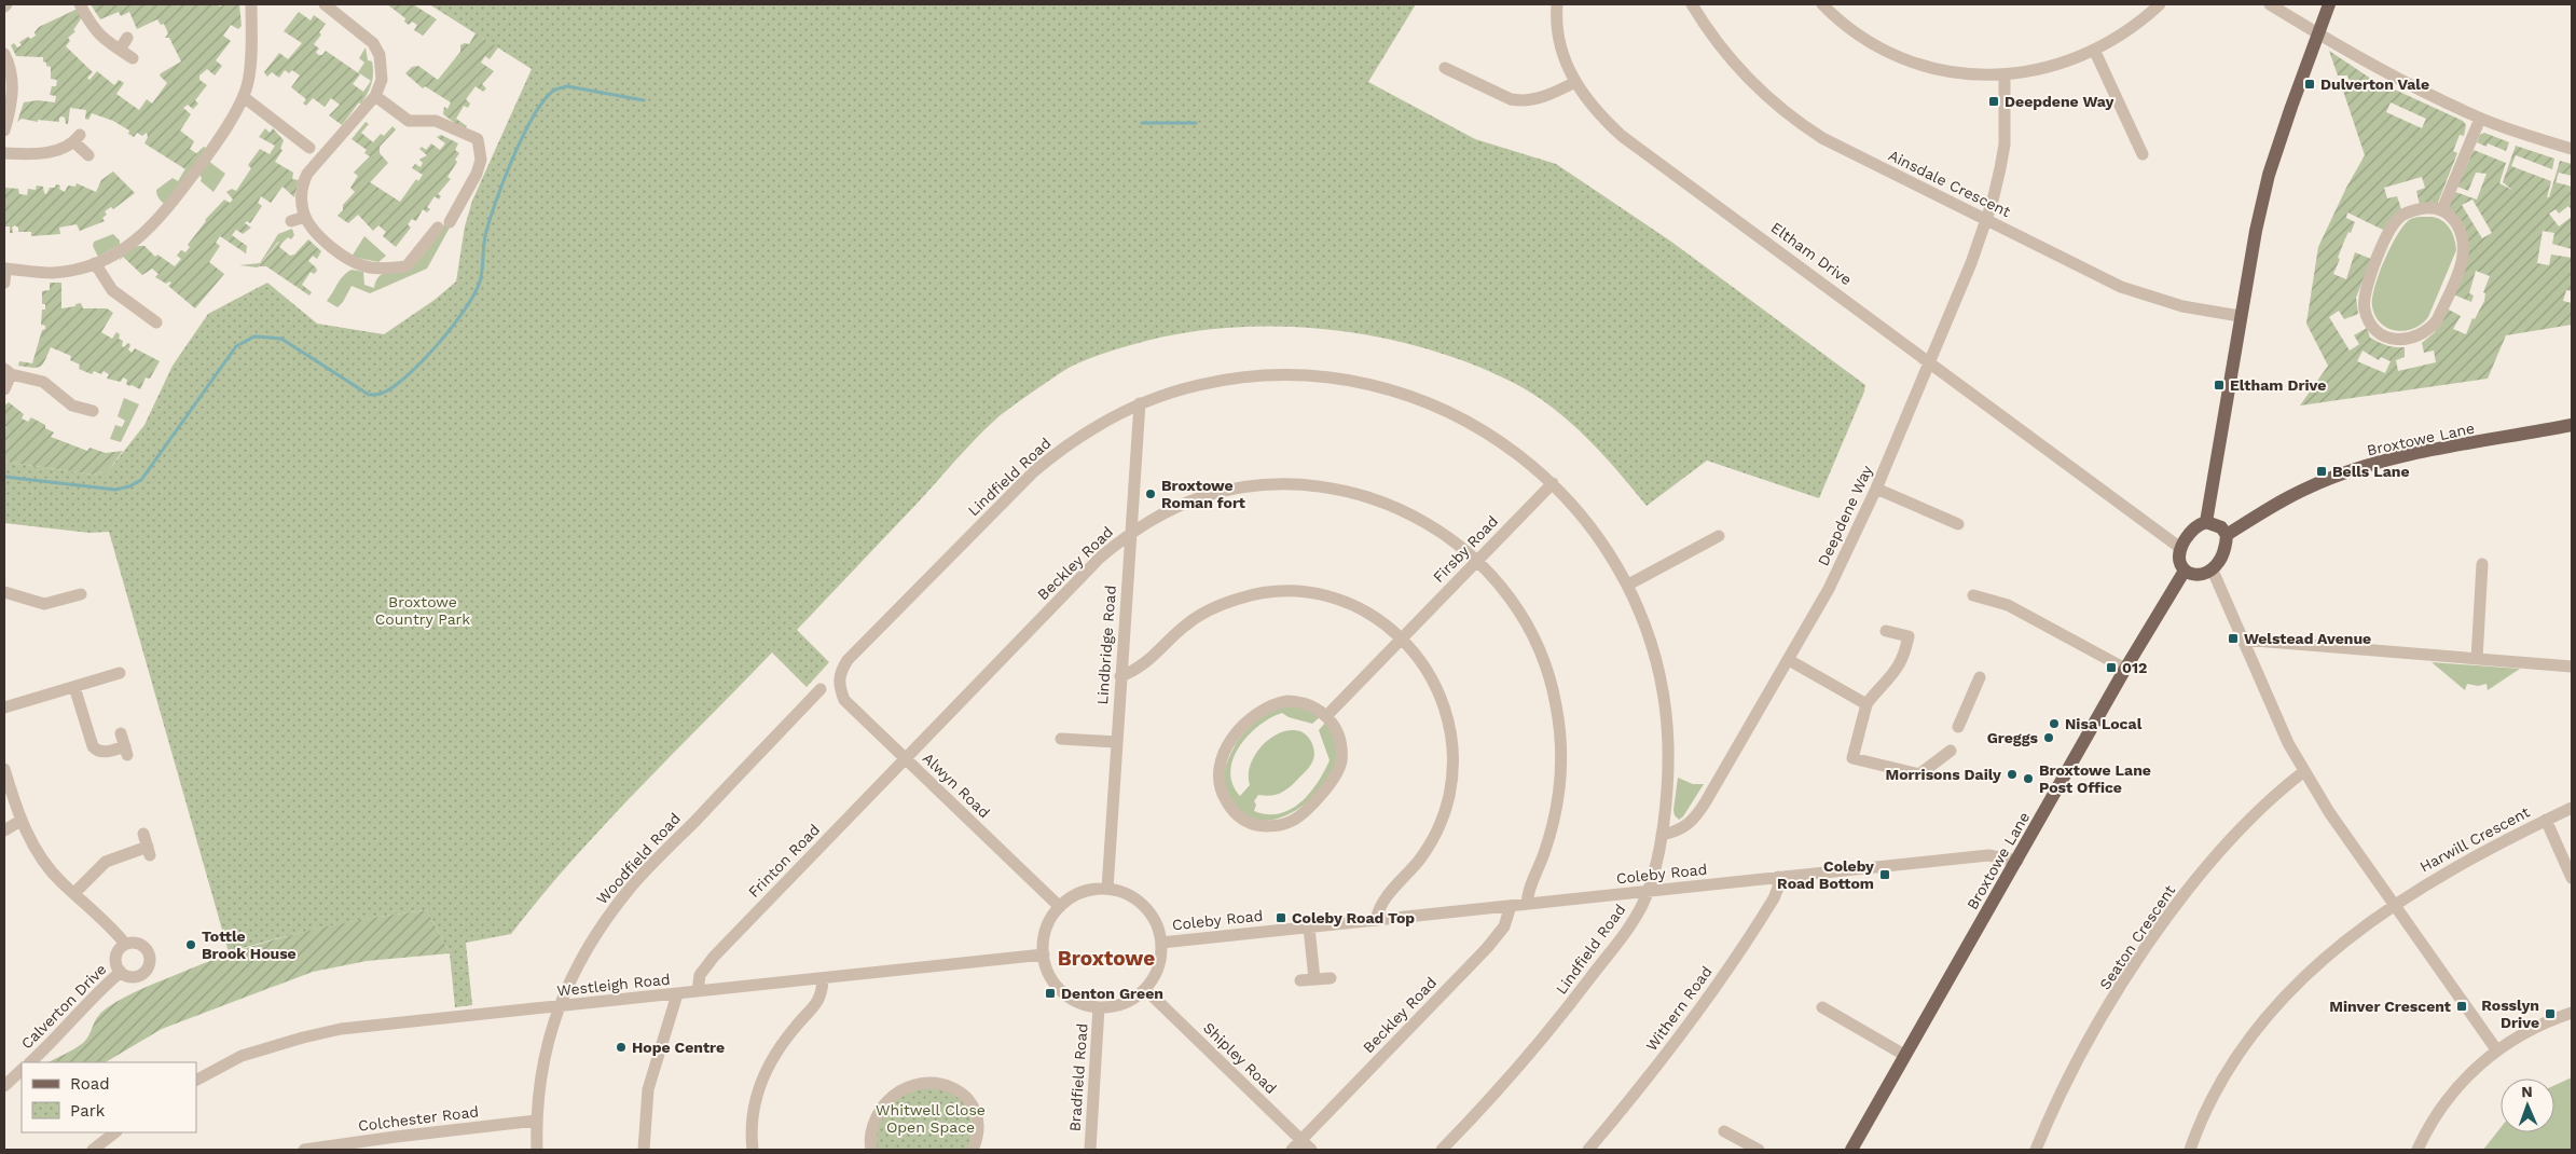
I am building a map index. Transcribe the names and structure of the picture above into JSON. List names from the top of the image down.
{
  "streets": {
    "main road": ["Broxtowe Lane"],
    "street": [
      "Ainsdale Crescent",
      "Eltham Drive",
      "Lindfield Road",
      "Deepdene Way",
      "Firsby Road",
      "Beckley Road",
      "Lindbridge Road",
      "Alwyn Road",
      "Harwill Crescent",
      "Woodfield Road",
      "Frinton Road",
      "Coleby Road",
      "Seaton Crescent",
      "Westleigh Road",
      "Calverton Drive",
      "Withern Road",
      "Shipley Road",
      "Bradfield Road",
      "Colchester Road"
    ]
  },
  "crossings": [
    ["Ainsdale Crescent", "Deepdene Way"],
    ["Eltham Drive", "Broxtowe Lane"],
    ["Eltham Drive", "Deepdene Way"],
    ["Broxtowe Lane", "Coleby Road"],
    ["Lindfield Road", "Deepdene Way"],
    ["Lindfield Road", "Firsby Road"],
    ["Lindfield Road", "Lindbridge Road"],
    ["Lindfield Road", "Alwyn Road"],
    ["Lindfield Road", "Coleby Road"],
    ["Firsby Road", "Beckley Road"],
    ["Beckley Road", "Lindbridge Road"],
    ["Beckley Road", "Alwyn Road"],
    ["Beckley Road", "Frinton Road"],
    ["Beckley Road", "Coleby Road"],
    ["Beckley Road", "Shipley Road"],
    ["Lindbridge Road", "Alwyn Road"],
    ["Lindbridge Road", "Coleby Road"],
    ["Lindbridge Road", "Westleigh Road"],
    ["Lindbridge Road", "Shipley Road"],
    ["Lindbridge Road", "Bradfield Road"],
    ["Alwyn Road", "Frinton Road"],
    ["Alwyn Road", "Coleby Road"],
    ["Alwyn Road", "Westleigh Road"],
    ["Alwyn Road", "Shipley Road"],
    ["Alwyn Road", "Bradfield Road"],
    ["Woodfield Road", "Westleigh Road"],
    ["Woodfield Road", "Colchester Road"],
    ["Frinton Road", "Westleigh Road"],
    ["Coleby Road", "Westleigh Road"],
    ["Coleby Road", "Withern Road"],
    ["Coleby Road", "Shipley Road"],
    ["Coleby Road", "Bradfield Road"],
    ["Westleigh Road", "Shipley Road"],
    ["Westleigh Road", "Bradfield Road"],
    ["Shipley Road", "Bradfield Road"]
  ],
  "districts": ["Broxtowe"],
  "parks": ["Broxtowe Country Park", "Whitwell Close Open Space"],
  "places": {
    "transit": [
      "Dulverton Vale",
      "Deepdene Way",
      "Eltham Drive",
      "Bells Lane",
      "Welstead Avenue",
      "012",
      "Coleby Road Bottom",
      "Coleby Road Top",
      "Denton Green",
      "Minver Crescent",
      "Rosslyn Drive"
    ],
    "other": [
      "Broxtowe Roman fort",
      "Nisa Local",
      "Greggs",
      "Morrisons Daily",
      "Broxtowe Lane Post Office",
      "Tottle Brook House",
      "Hope Centre"
    ]
  },
  "legend": ["Road", "Park"],
  "north": "top"
}
